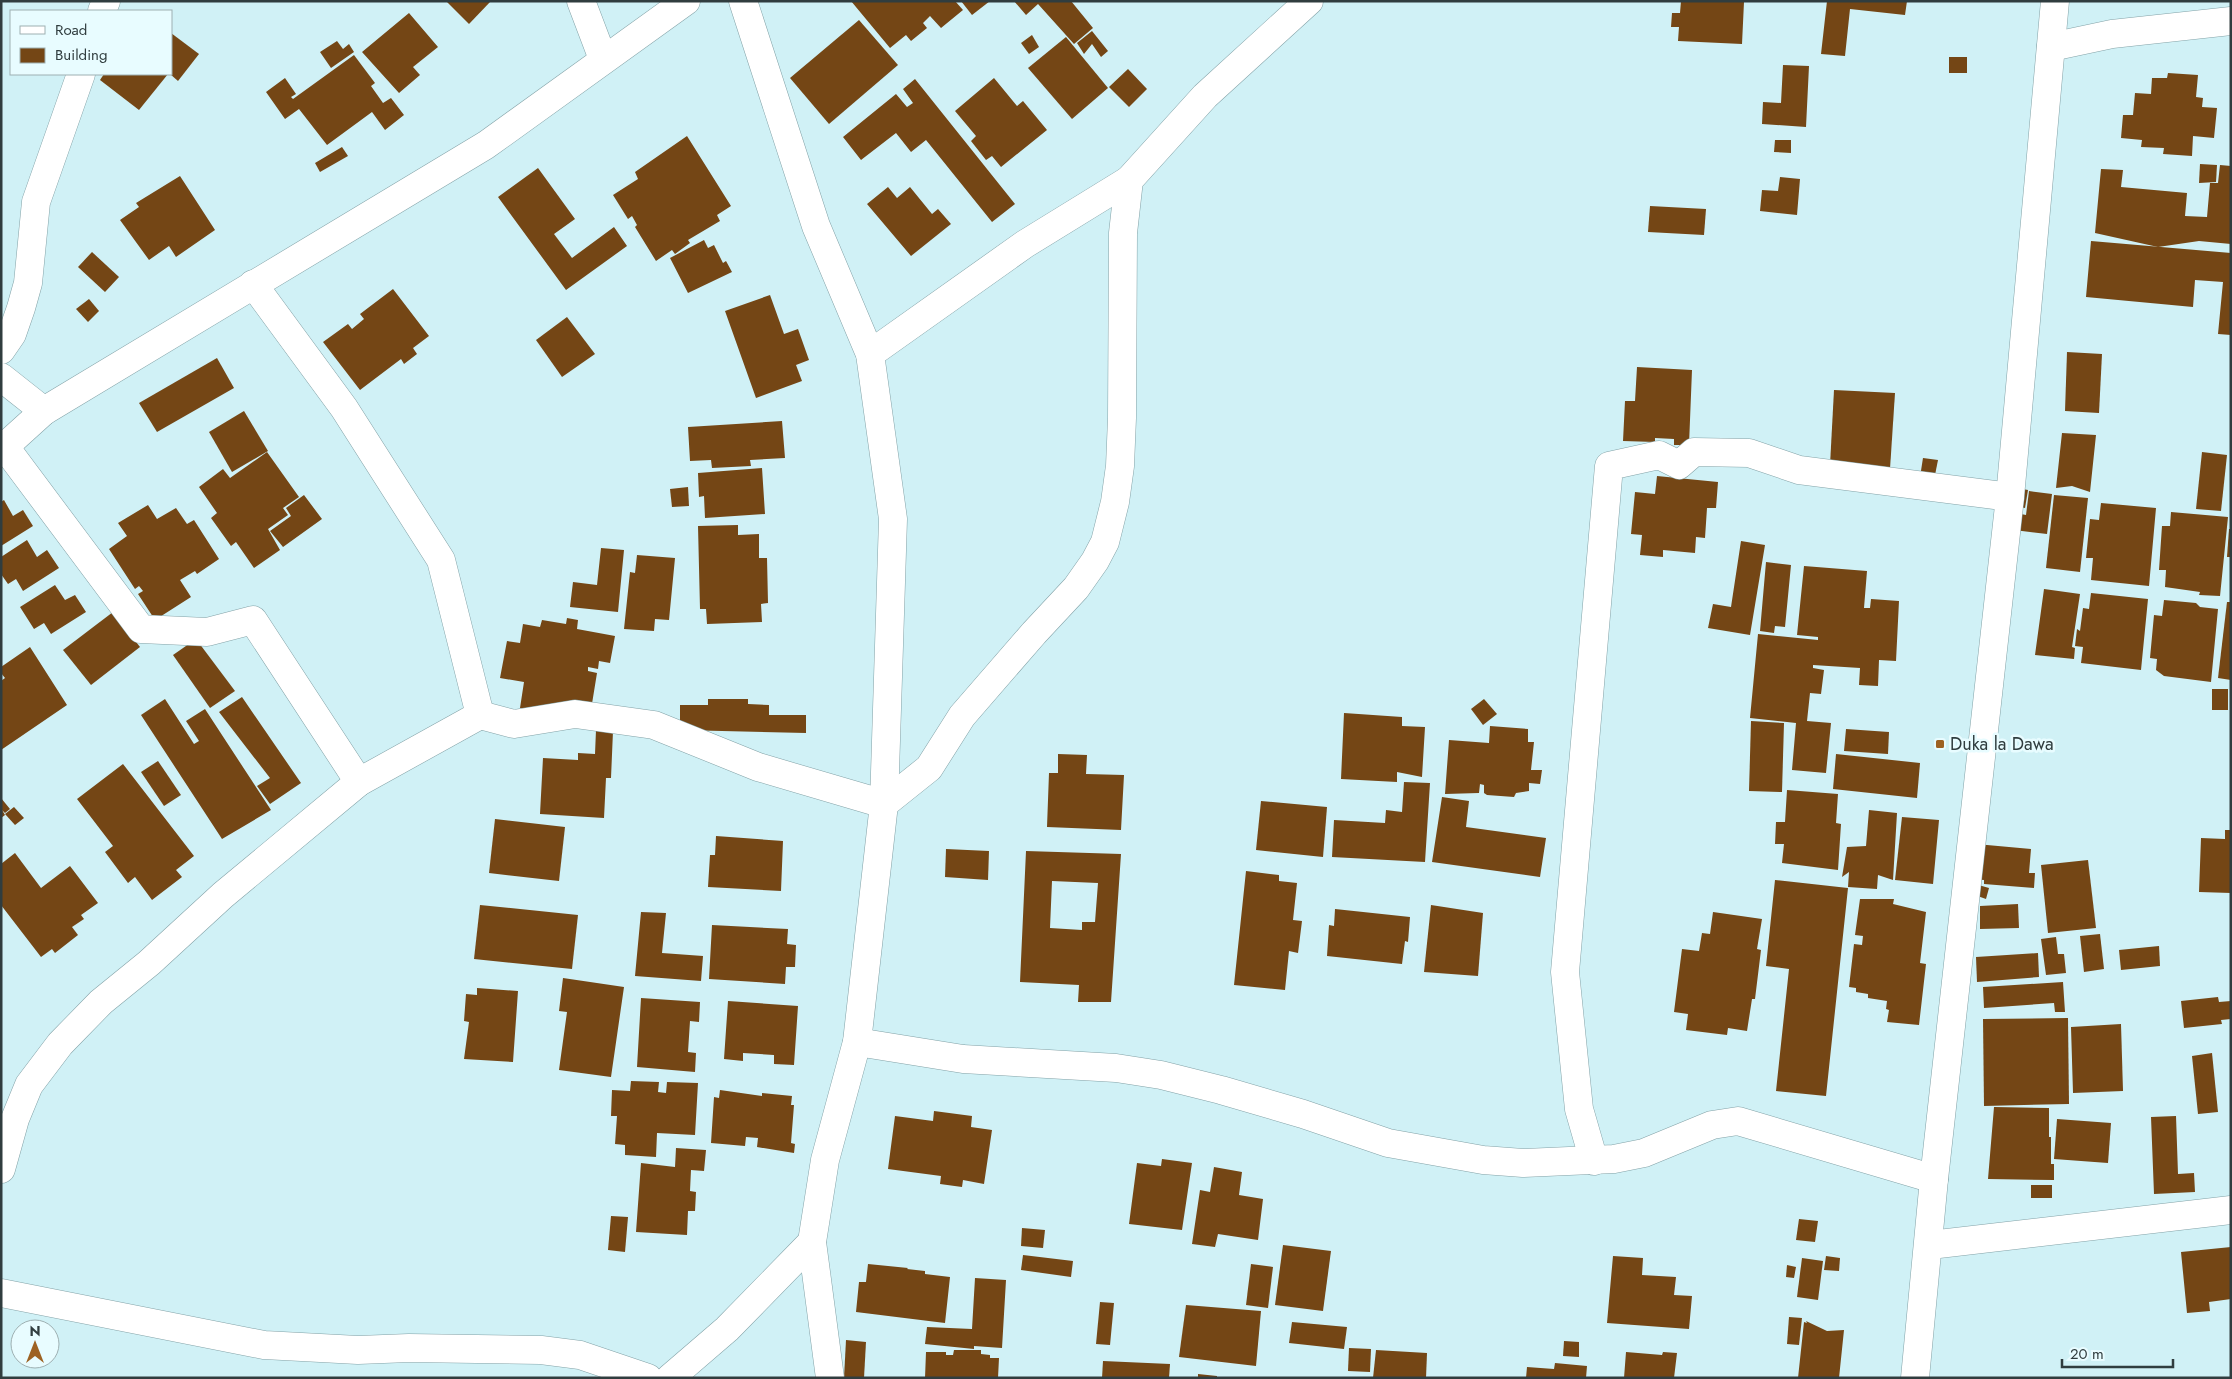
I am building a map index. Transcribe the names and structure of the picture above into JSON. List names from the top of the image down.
{
  "places": {
    "transit": ["Duka la Dawa"]
  },
  "legend": ["Road", "Building"],
  "scale_bar": "20 m",
  "north": "top"
}
